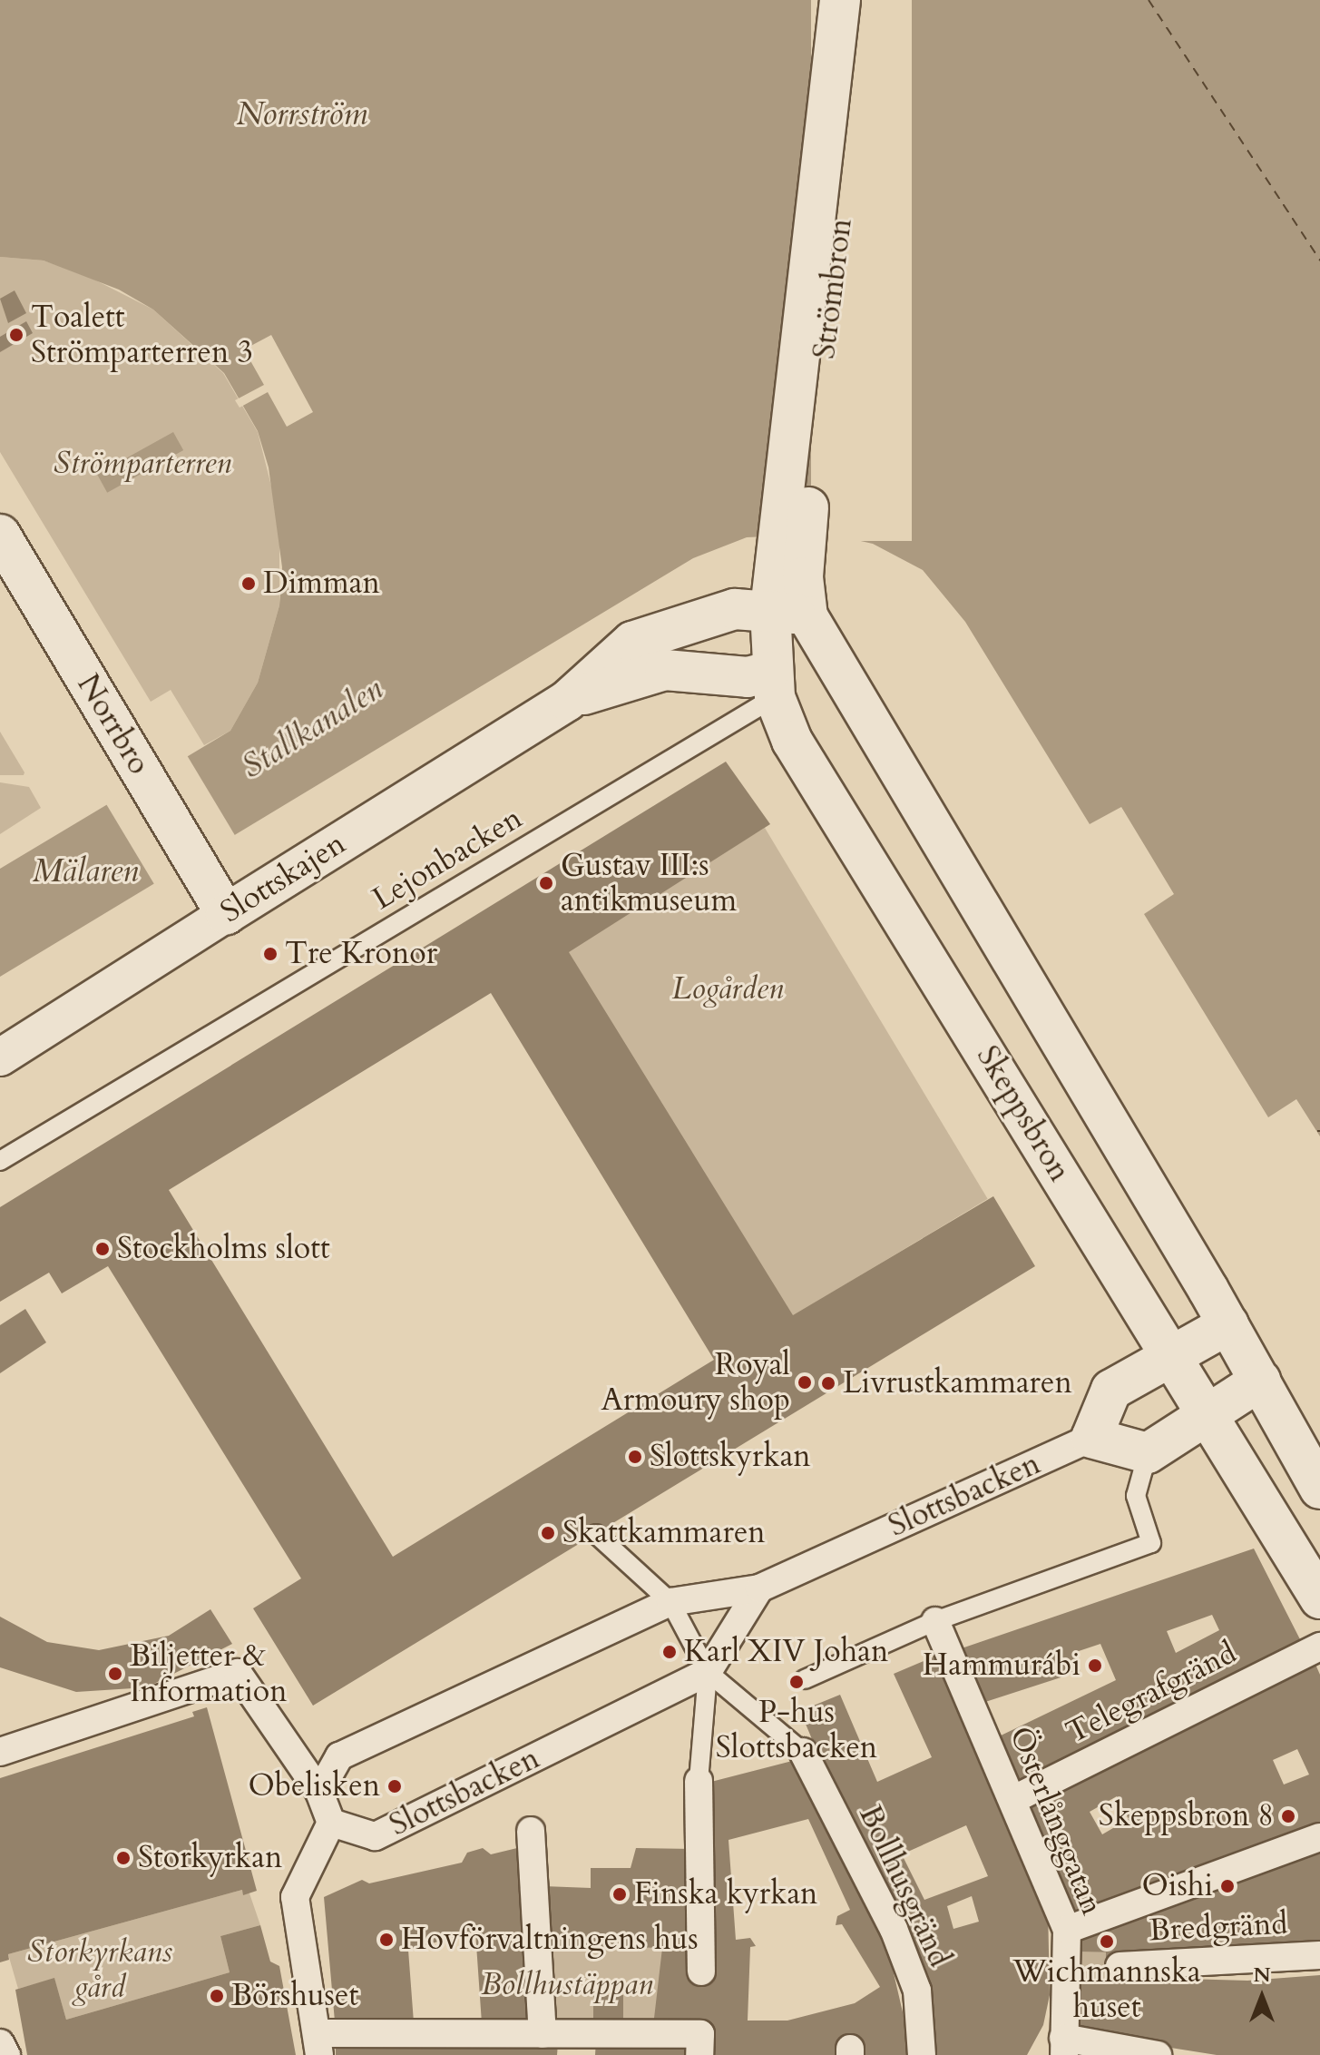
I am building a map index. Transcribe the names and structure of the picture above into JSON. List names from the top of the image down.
{
  "streets": {
    "street": [
      "Strömbron",
      "Norrbro",
      "Slottskajen",
      "Skeppsbron",
      "Slottsbacken",
      "Telegrafgränd",
      "Österlånggatan",
      "Bollhusgränd",
      "Bredgränd"
    ],
    "lane": ["Lejonbacken"]
  },
  "crossings": [
    ["Strömbron", "Slottskajen"],
    ["Norrbro", "Slottskajen"],
    ["Lejonbacken", "Slottskajen"],
    ["Lejonbacken", "Skeppsbron"],
    ["Slottskajen", "Skeppsbron"],
    ["Telegrafgränd", "Österlånggatan"]
  ],
  "water": ["Norrström", "Stallkanalen", "Mälaren"],
  "parks": [
    "Strömparterren",
    "Logården",
    "Storkyrkans gård",
    "Bollhustäppan"
  ],
  "places": [
    "Toalett Strömparterren 3",
    "Dimman",
    "Gustav III:s antikmuseum",
    "Tre Kronor",
    "Stockholms slott",
    "Royal Armoury shop",
    "Livrustkammaren",
    "Slottskyrkan",
    "Skattkammaren",
    "Karl XIV Johan",
    "Hammurábi",
    "Biljetter & Information",
    "P-hus Slottsbacken",
    "Obelisken",
    "Skeppsbron 8",
    "Storkyrkan",
    "Oishi",
    "Finska kyrkan",
    "Hovförvaltningens hus",
    "Wichmannska huset",
    "Börshuset"
  ],
  "north": "top"
}
